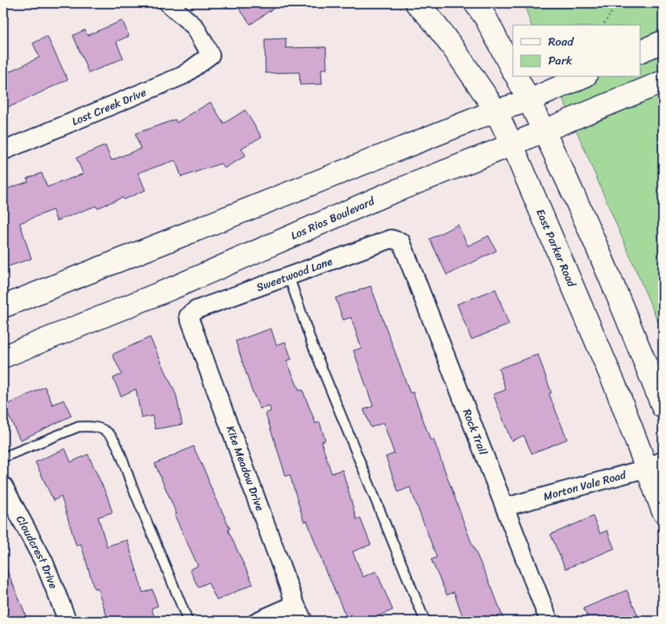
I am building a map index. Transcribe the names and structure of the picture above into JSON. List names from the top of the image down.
{
  "streets": {
    "main road": ["Los Rios Boulevard", "East Parker Road"],
    "street": [
      "Lost Creek Drive",
      "Sweetwood Lane",
      "Rock Trail",
      "Kite Meadow Drive",
      "Morton Vale Road",
      "Cloudcrest Drive"
    ]
  },
  "crossings": [
    ["Los Rios Boulevard", "East Parker Road"],
    ["East Parker Road", "Morton Vale Road"],
    ["Sweetwood Lane", "Rock Trail"],
    ["Sweetwood Lane", "Kite Meadow Drive"],
    ["Rock Trail", "Morton Vale Road"]
  ],
  "legend": ["Road", "Park"]
}
